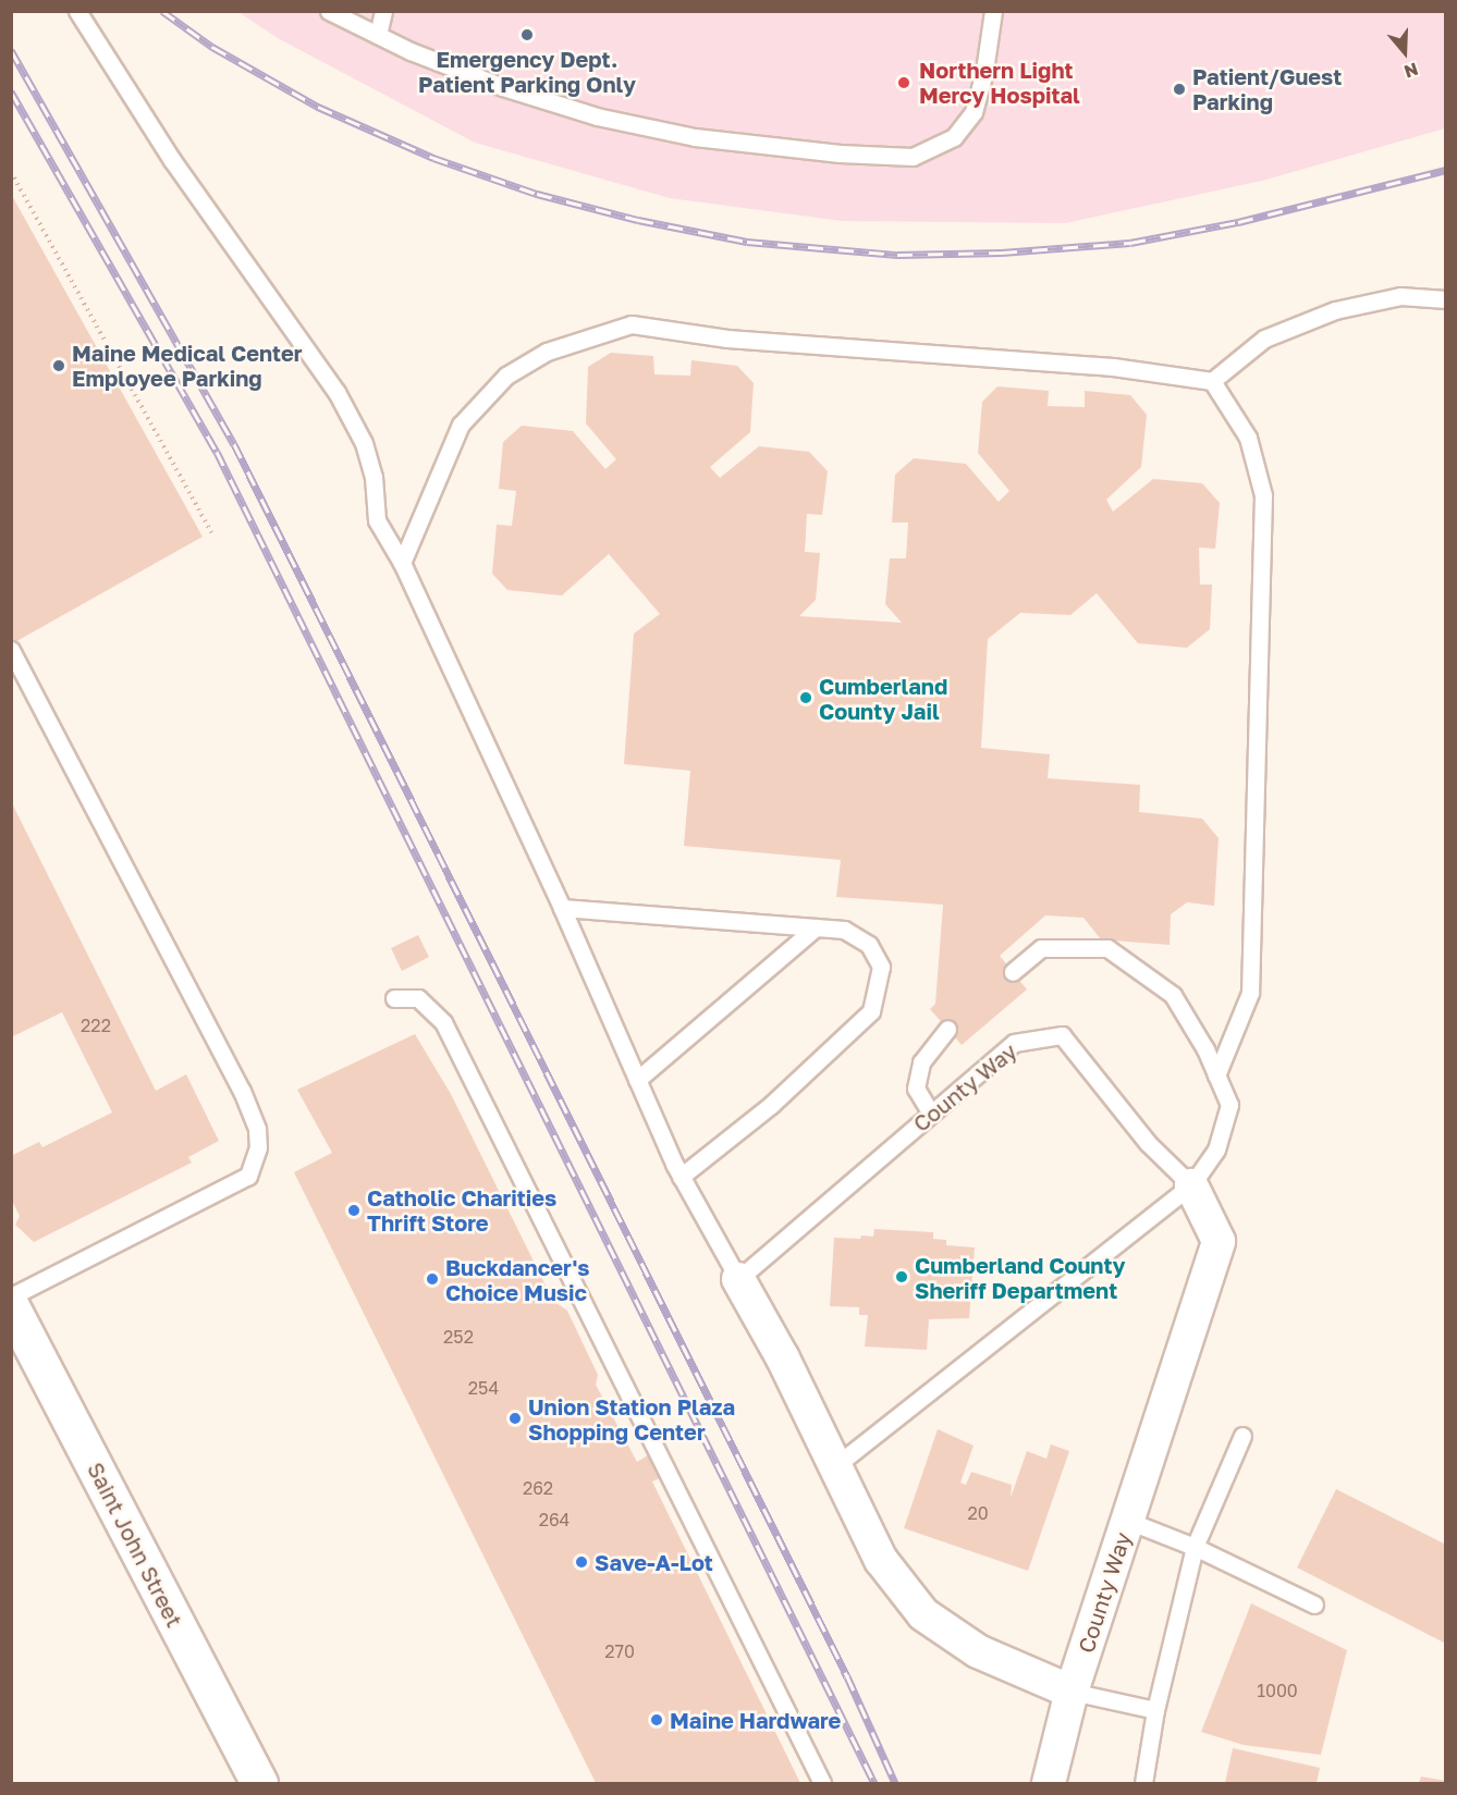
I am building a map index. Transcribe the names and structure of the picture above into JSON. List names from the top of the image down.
{
  "streets": {
    "main road": ["Saint John Street"],
    "street": ["County Way"]
  },
  "places": [
    "Emergency Dept. Patient Parking Only",
    "Northern Light Mercy Hospital",
    "Patient/Guest Parking",
    "Maine Medical Center Employee Parking",
    "Cumberland County Jail",
    "Catholic Charities Thrift Store",
    "Cumberland County Sheriff Department",
    "Buckdancer's Choice Music",
    "Union Station Plaza Shopping Center",
    "Save-A-Lot",
    "Maine Hardware"
  ],
  "house_numbers": [
    "222",
    "252",
    "254",
    "262",
    "20",
    "264",
    "270",
    "1000"
  ],
  "north": "bottom"
}
